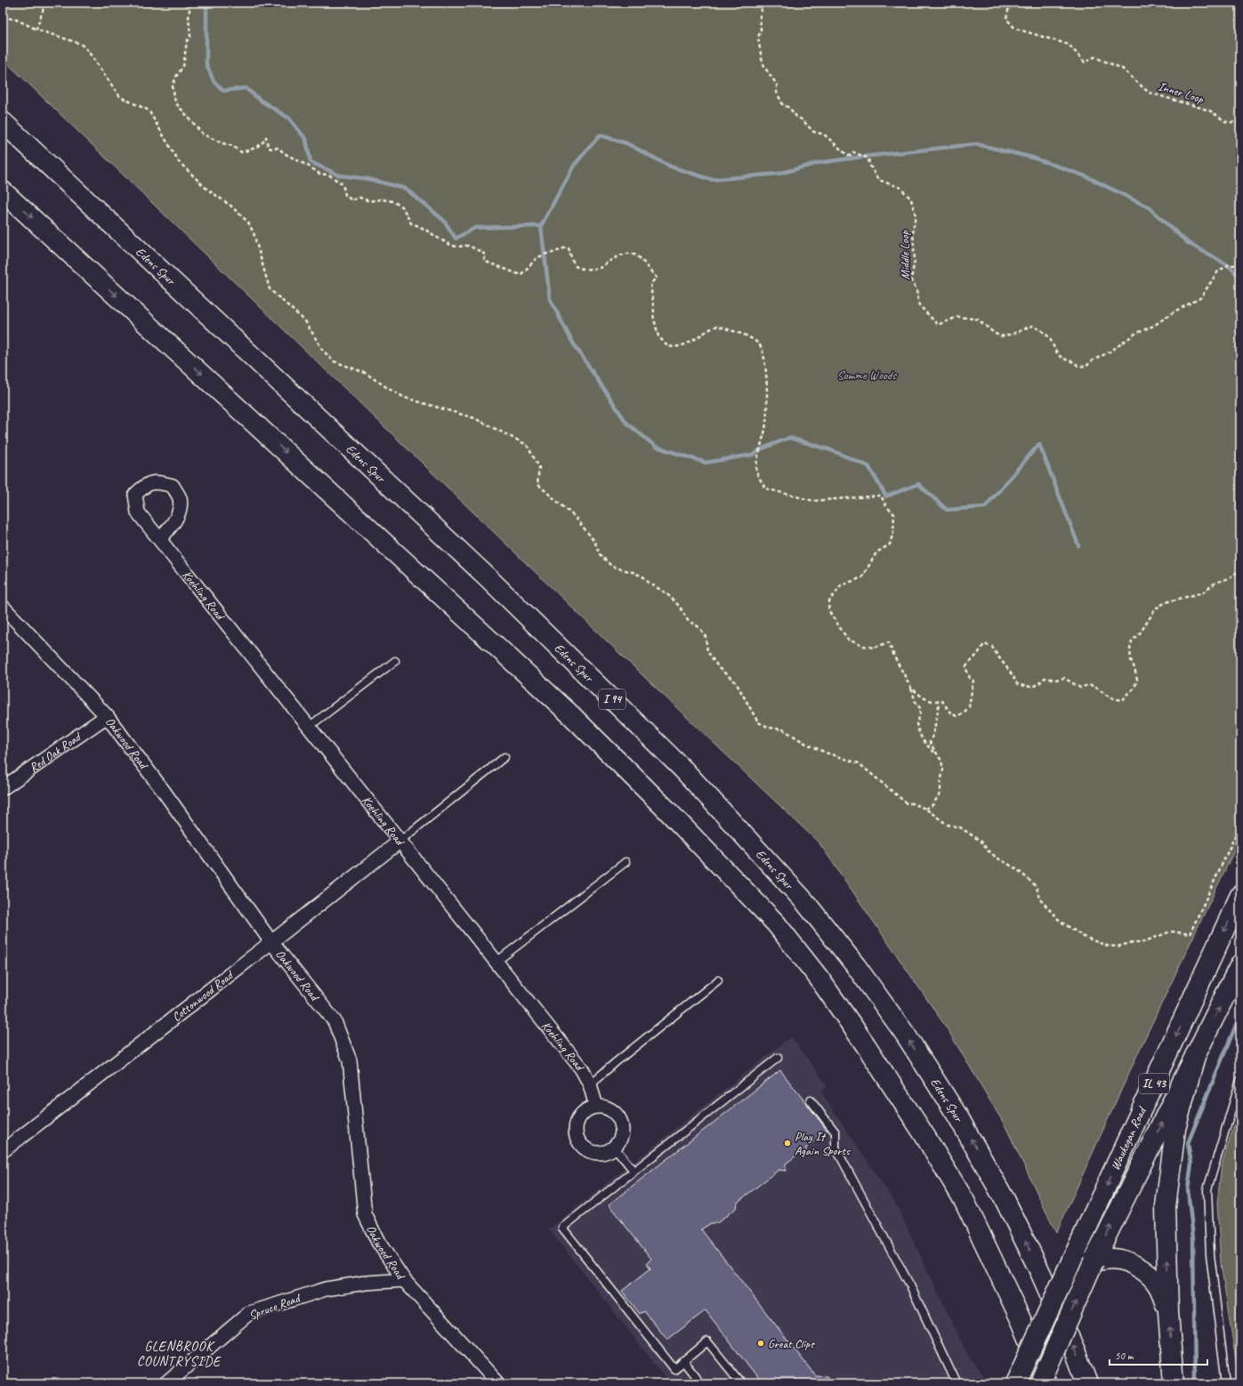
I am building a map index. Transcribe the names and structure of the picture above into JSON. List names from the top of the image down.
{
  "streets": {
    "main road": [
      "Edens Spur",
      "I 94",
      "IL 43",
      "Waukegan Road"
    ],
    "street": [
      "Koehling Road",
      "Oakwood Road",
      "Red Oak Road",
      "Cottonwood Road",
      "Spruce Road"
    ],
    "path": ["Inner Loop", "Middle Loop"]
  },
  "crossings": [
    ["Koehling Road", "Cottonwood Road"],
    ["Oakwood Road", "Red Oak Road"],
    ["Oakwood Road", "Cottonwood Road"],
    ["Oakwood Road", "Spruce Road"]
  ],
  "districts": ["GLENBROOK COUNTRYSIDE"],
  "parks": ["Somme Woods"],
  "places": ["Play It Again Sports", "Great Clips"],
  "scale_bar": "50 m"
}
